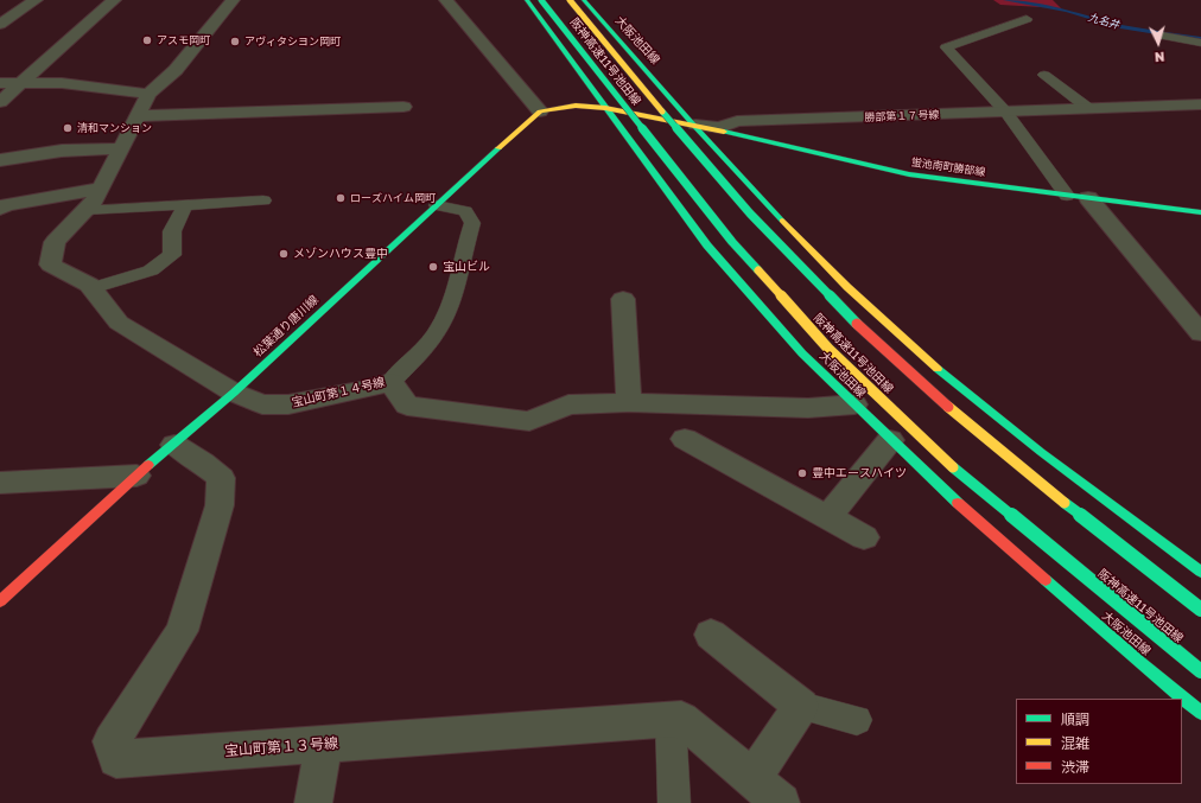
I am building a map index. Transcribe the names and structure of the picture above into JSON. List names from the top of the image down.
{
  "streets": {
    "main road": [
      "大阪池田線",
      "阪神高速11号池田線",
      "勝部第１７号線",
      "蛍池南町勝部線",
      "松葉通り唐川線"
    ],
    "street": ["宝山町第１４号線", "宝山町第１３号線"]
  },
  "crossings": [
    ["大阪池田線", "勝部第１７号線"],
    ["大阪池田線", "蛍池南町勝部線"],
    ["勝部第１７号線", "蛍池南町勝部線"],
    ["松葉通り唐川線", "宝山町第１４号線"],
    ["松葉通り唐川線", "宝山町第１３号線"]
  ],
  "water": ["九名井"],
  "places": [
    "アスモ岡町",
    "アヴィタシヨン岡町",
    "清和マンション",
    "ローズハイム岡町",
    "メゾンハウス豊中",
    "宝山ビル",
    "豊中エースハイツ"
  ],
  "legend": ["順調", "混雑", "渋滞"],
  "north": "bottom"
}
